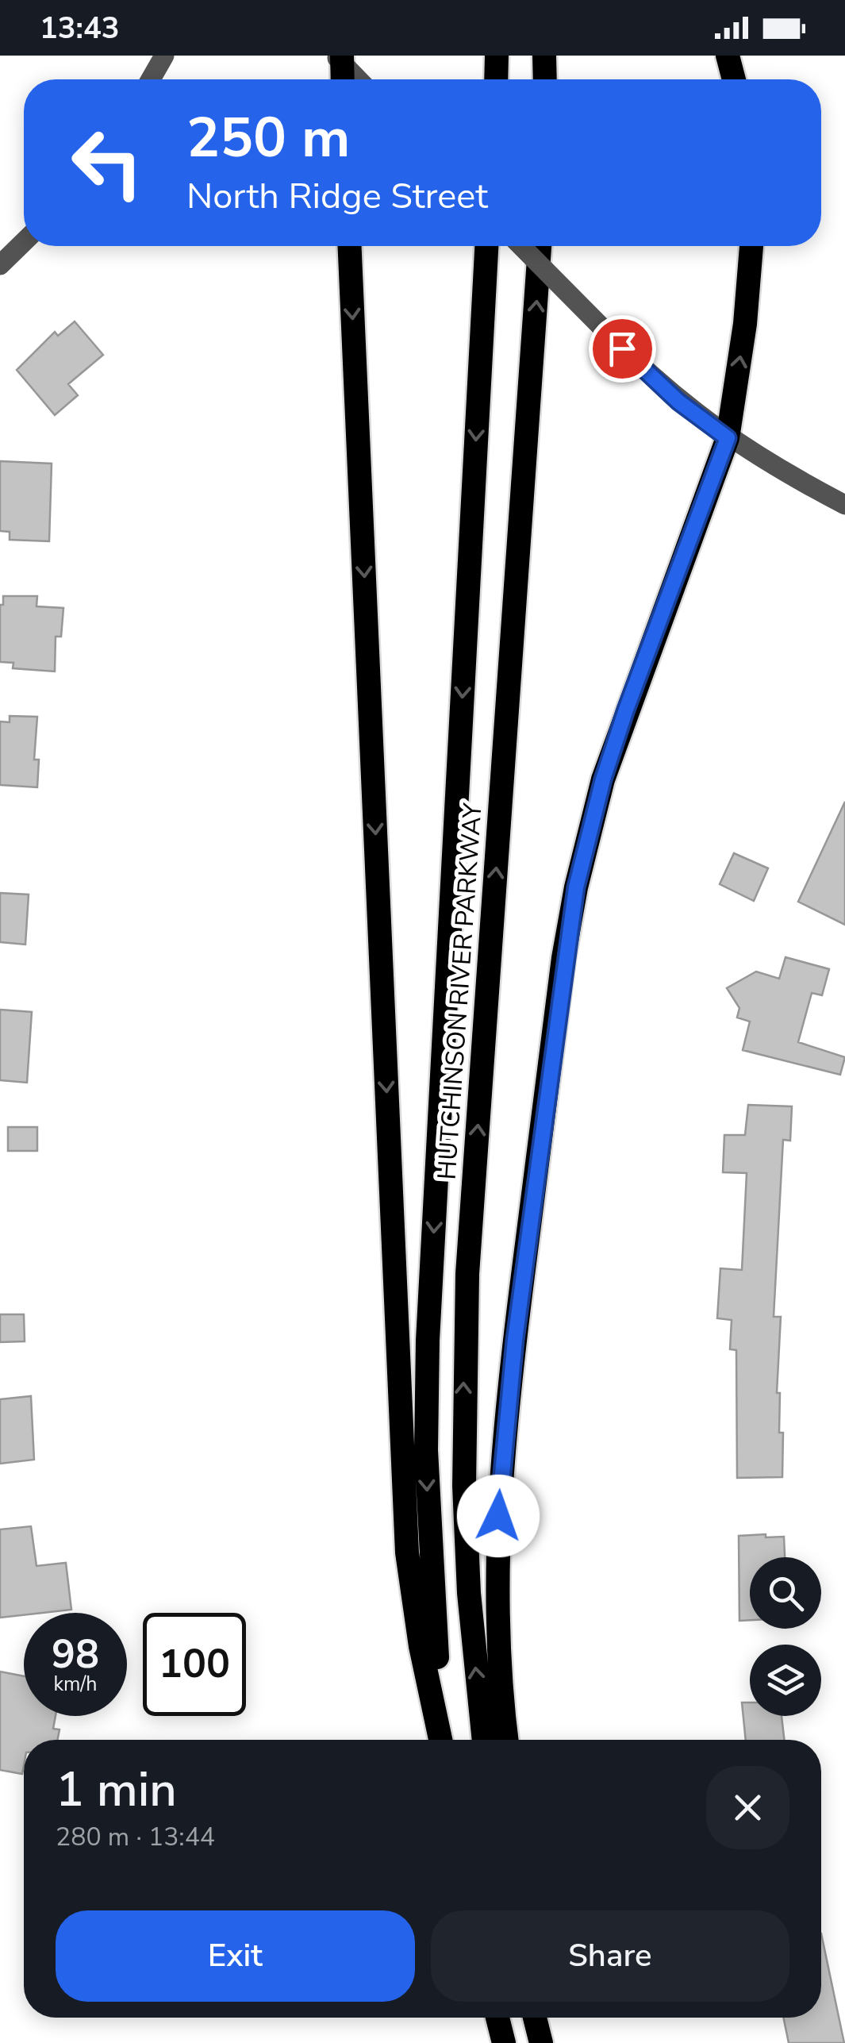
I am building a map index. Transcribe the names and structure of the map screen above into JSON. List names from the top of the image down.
{
  "streets": {
    "highway": ["HUTCHINSON RIVER PARKWAY"]
  },
  "page": {
    "status": "13:43",
    "turn": ["250 m", "North Ridge Street"],
    "speed": "98 km/h",
    "limit": "100",
    "heading": ["1 min", "280 m · 13:44"],
    "buttons": ["Exit", "Share"]
  }
}
